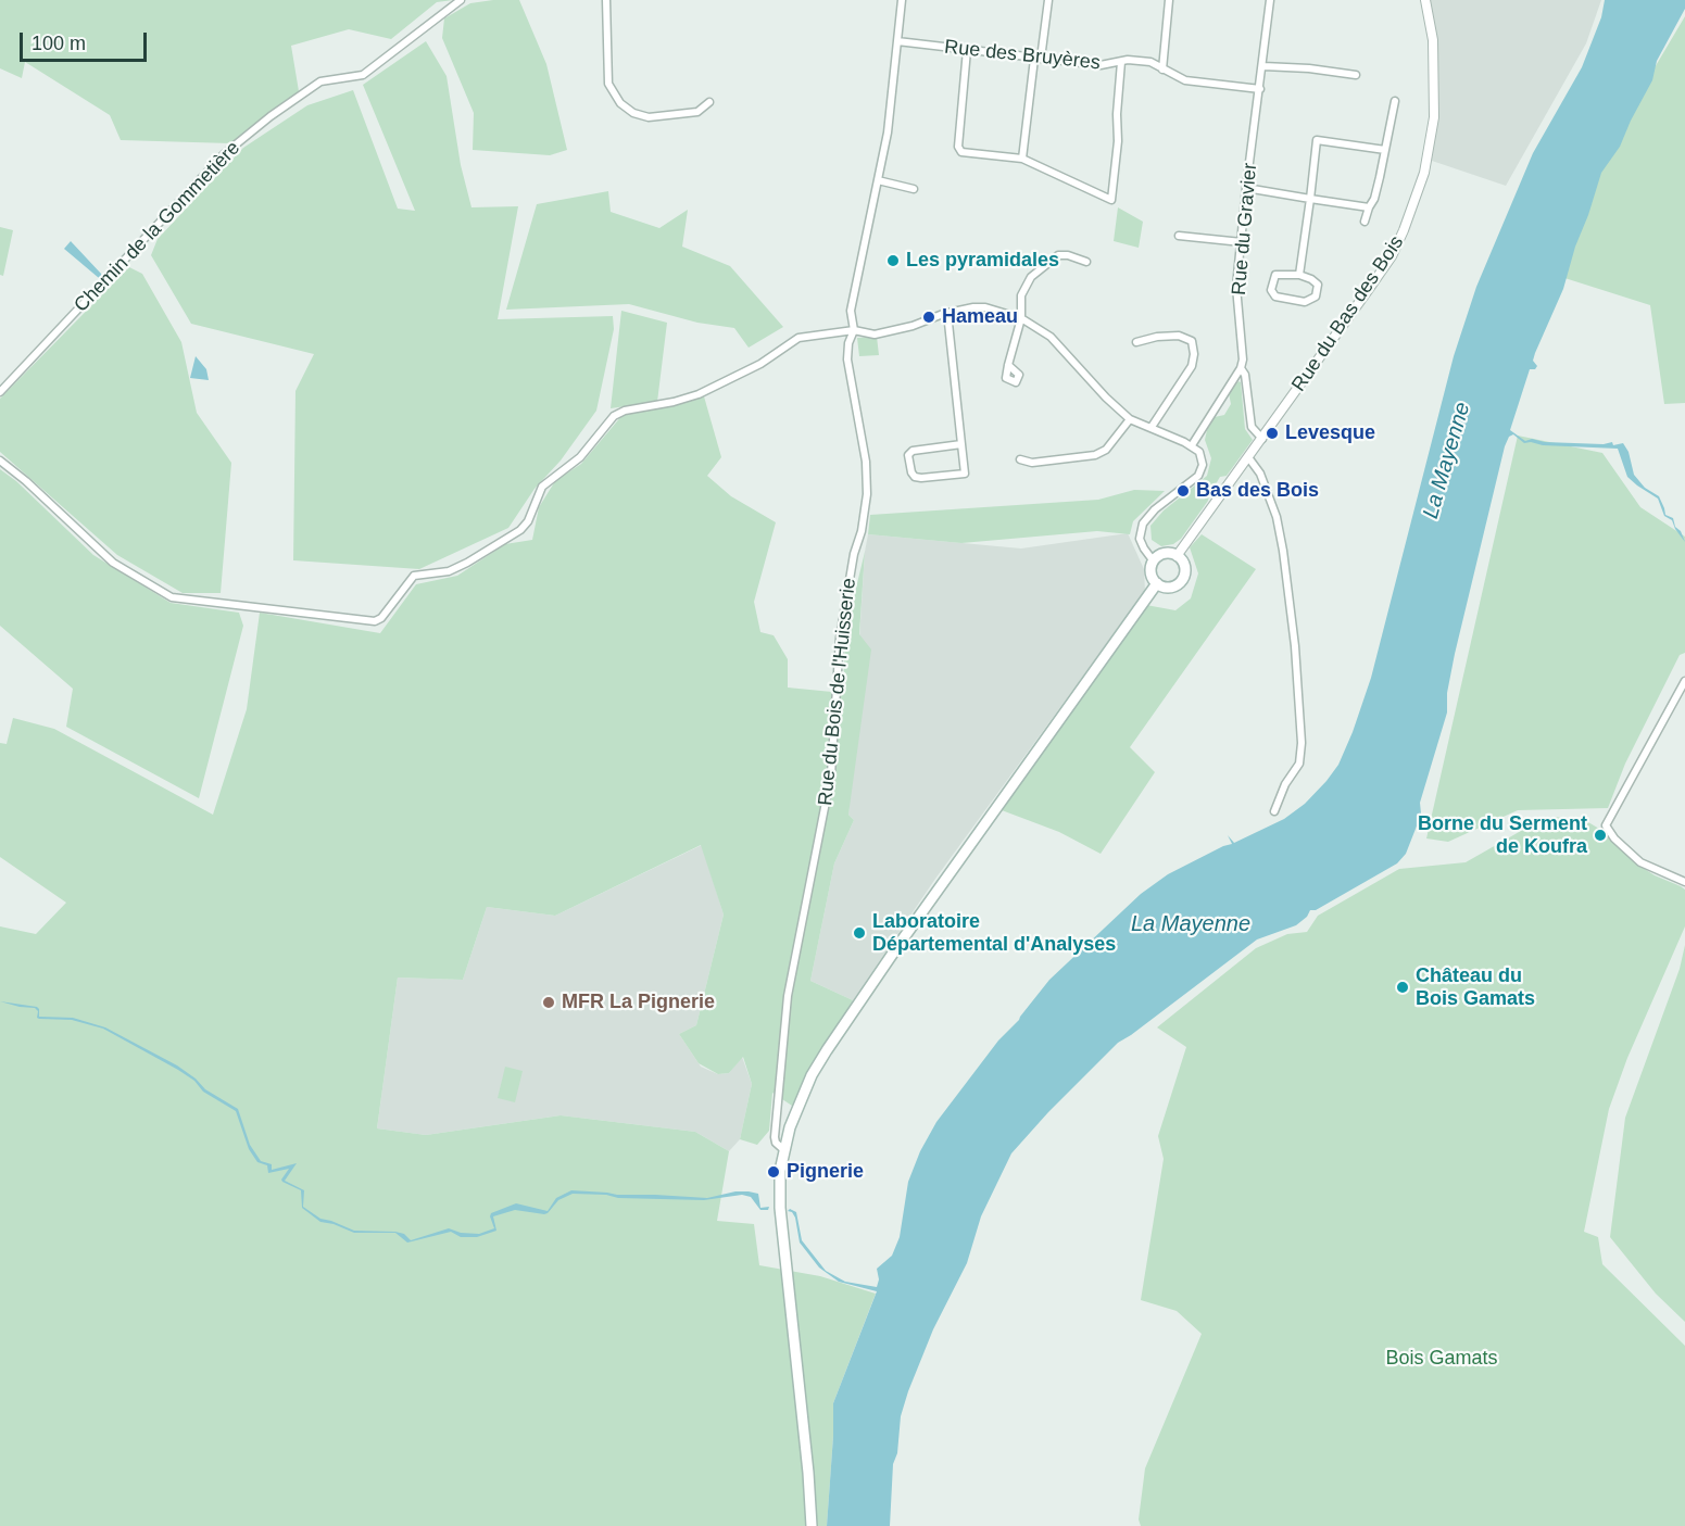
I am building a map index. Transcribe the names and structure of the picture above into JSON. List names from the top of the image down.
{
  "streets": {
    "street": [
      "Rue des Bruyères",
      "Chemin de la Gommetière",
      "Rue du Gravier",
      "Rue du Bas des Bois",
      "Rue du Bois de l'Huisserie"
    ]
  },
  "crossings": [
    ["Rue des Bruyères", "Rue du Gravier"],
    ["Rue des Bruyères", "Rue du Bois de l'Huisserie"],
    ["Rue du Gravier", "Rue du Bas des Bois"]
  ],
  "water": ["La Mayenne"],
  "parks": ["Bois Gamats"],
  "places": [
    "Les pyramidales",
    "Hameau",
    "Levesque",
    "Bas des Bois",
    "Borne du Serment de Koufra",
    "Laboratoire Départemental d'Analyses",
    "Château du Bois Gamats",
    "MFR La Pignerie",
    "Pignerie"
  ],
  "scale_bar": "100 m"
}
